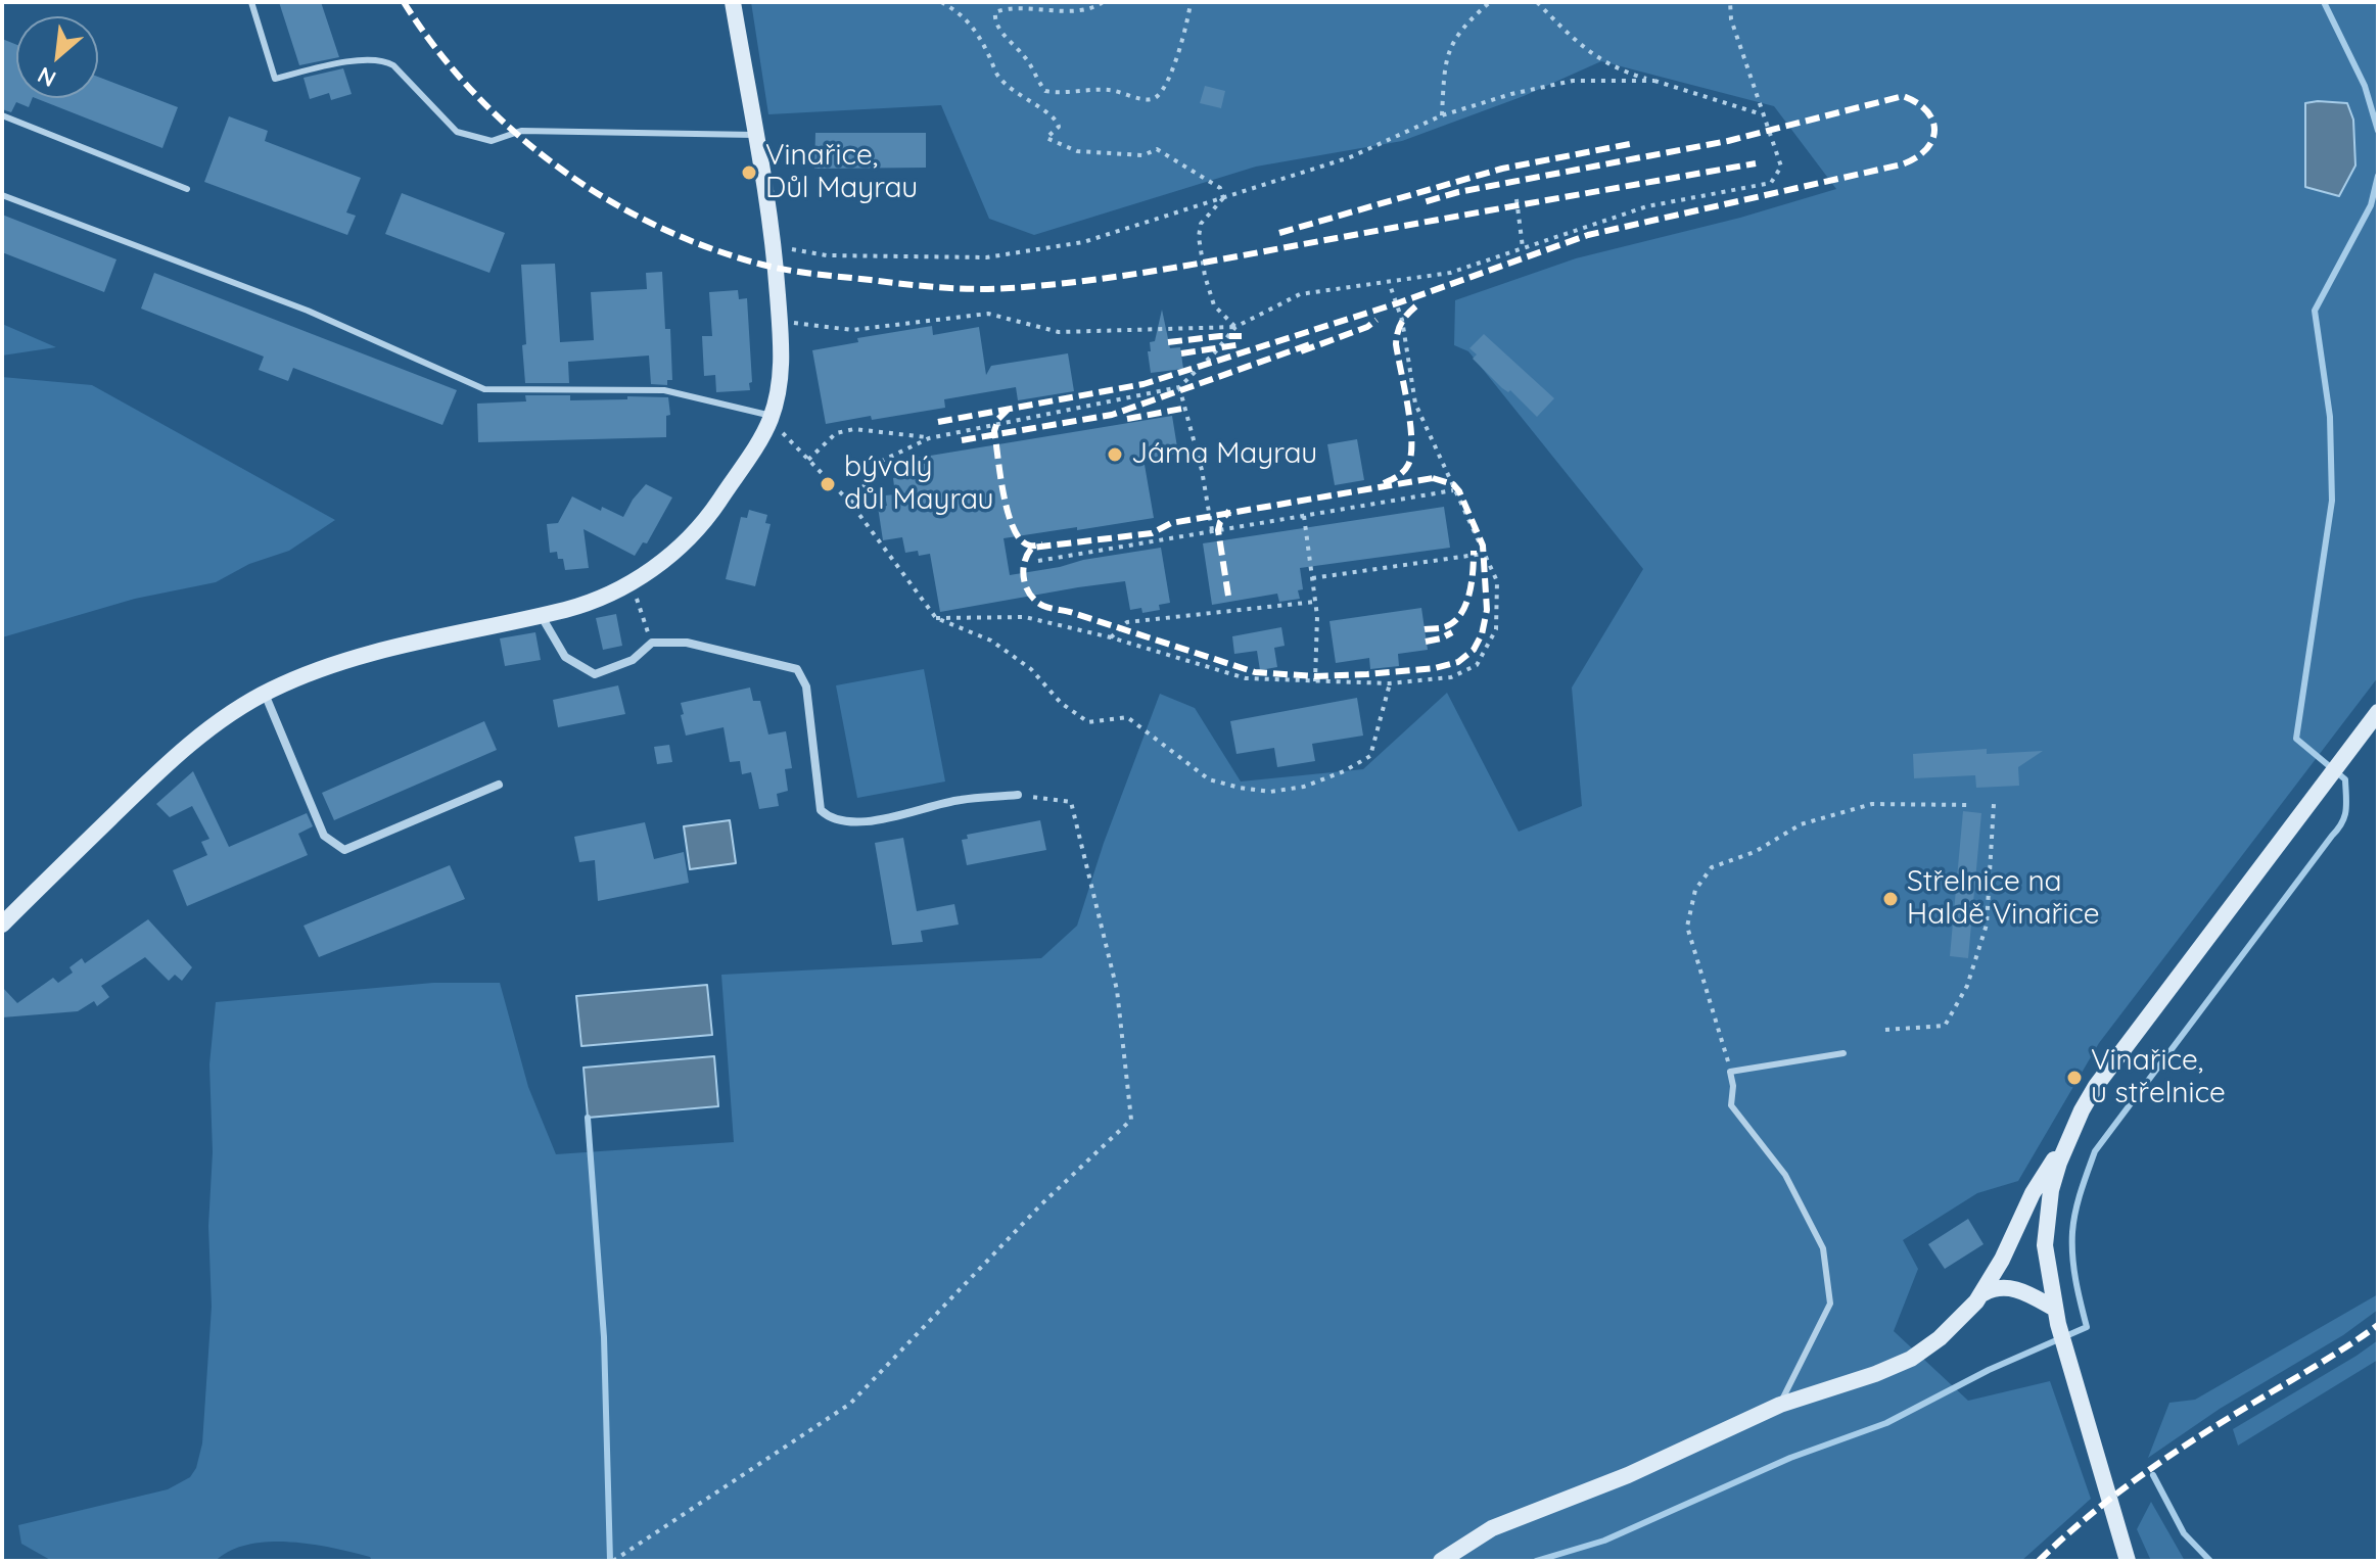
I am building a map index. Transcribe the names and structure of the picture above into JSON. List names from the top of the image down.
{
  "places": [
    "Vinařice, Důl Mayrau",
    "Jáma Mayrau",
    "bývalý důl Mayrau",
    "Střelnice na Haldě Vinařice",
    "Vinařice, u střelnice"
  ],
  "north": "bottom left"
}
